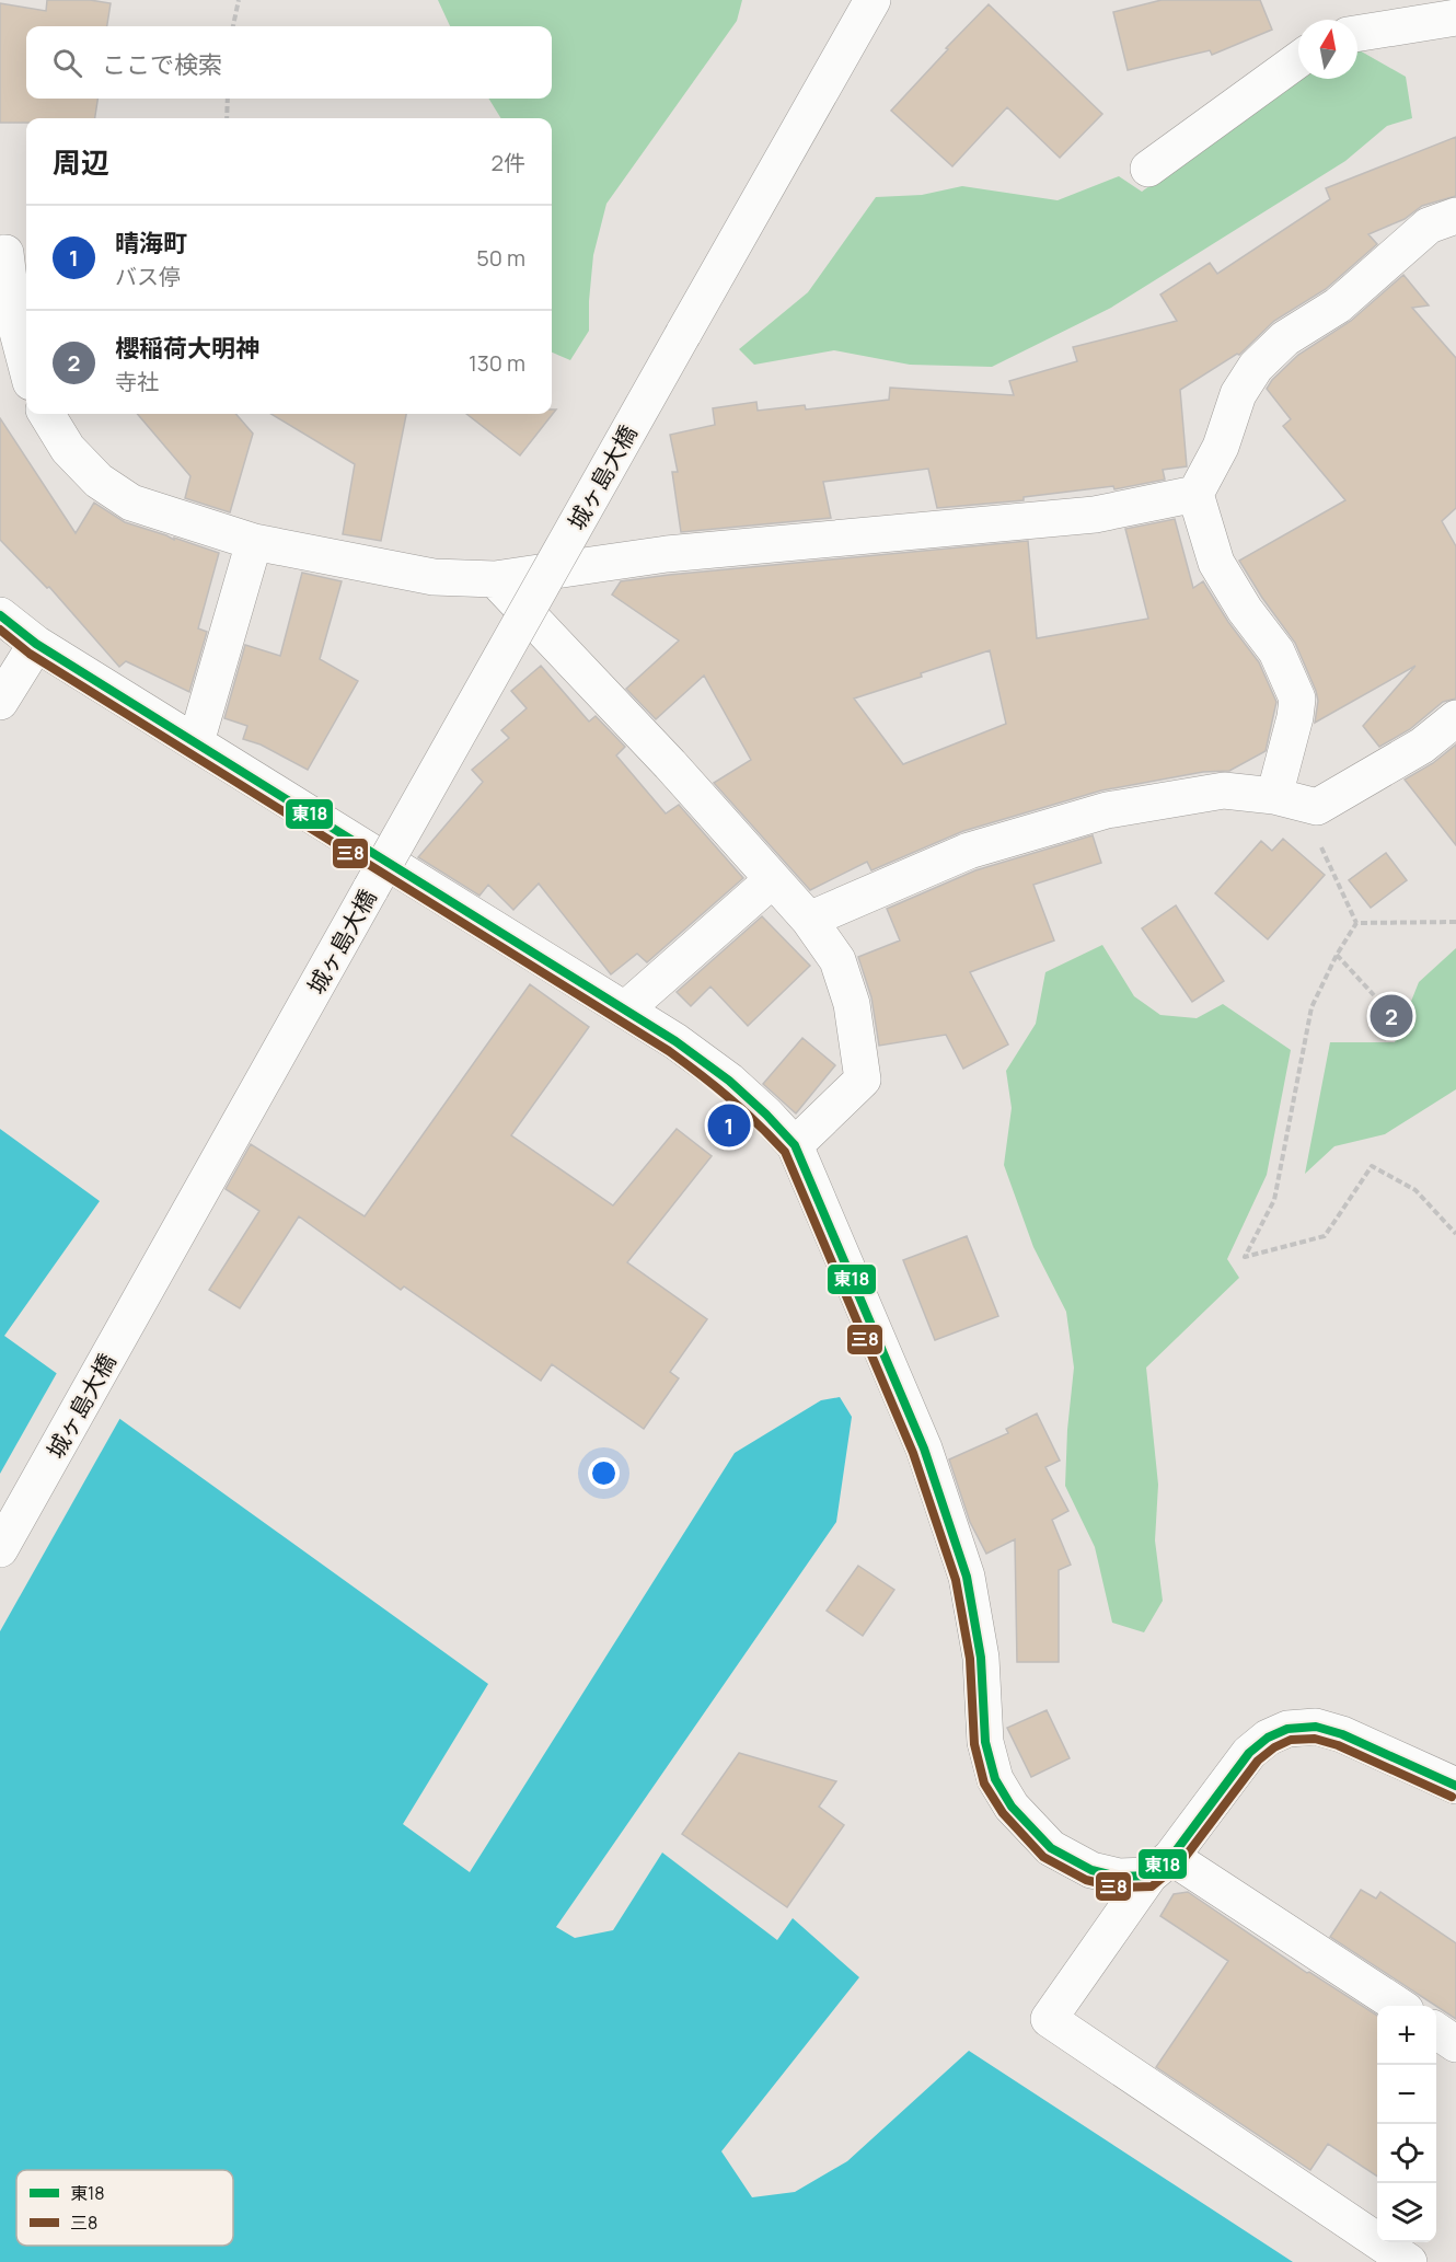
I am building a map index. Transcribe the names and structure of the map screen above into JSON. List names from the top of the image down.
{
  "streets": {
    "street": ["城ヶ島大橋"]
  },
  "lines": ["transit line 東18", "transit line 三8"],
  "legend": ["東18", "三8"],
  "north": "top",
  "page": {
    "search": "ここで検索",
    "heading": ["周辺", "2件"],
    "list": [
      {
        "mark": "1",
        "name": "晴海町",
        "note": "バス停",
        "value": "50 m"
      },
      {
        "mark": "2",
        "name": "櫻稲荷大明神",
        "note": "寺社",
        "value": "130 m"
      }
    ],
    "pins": ["2", "1"],
    "map_buttons": ["+", "−"]
  }
}
